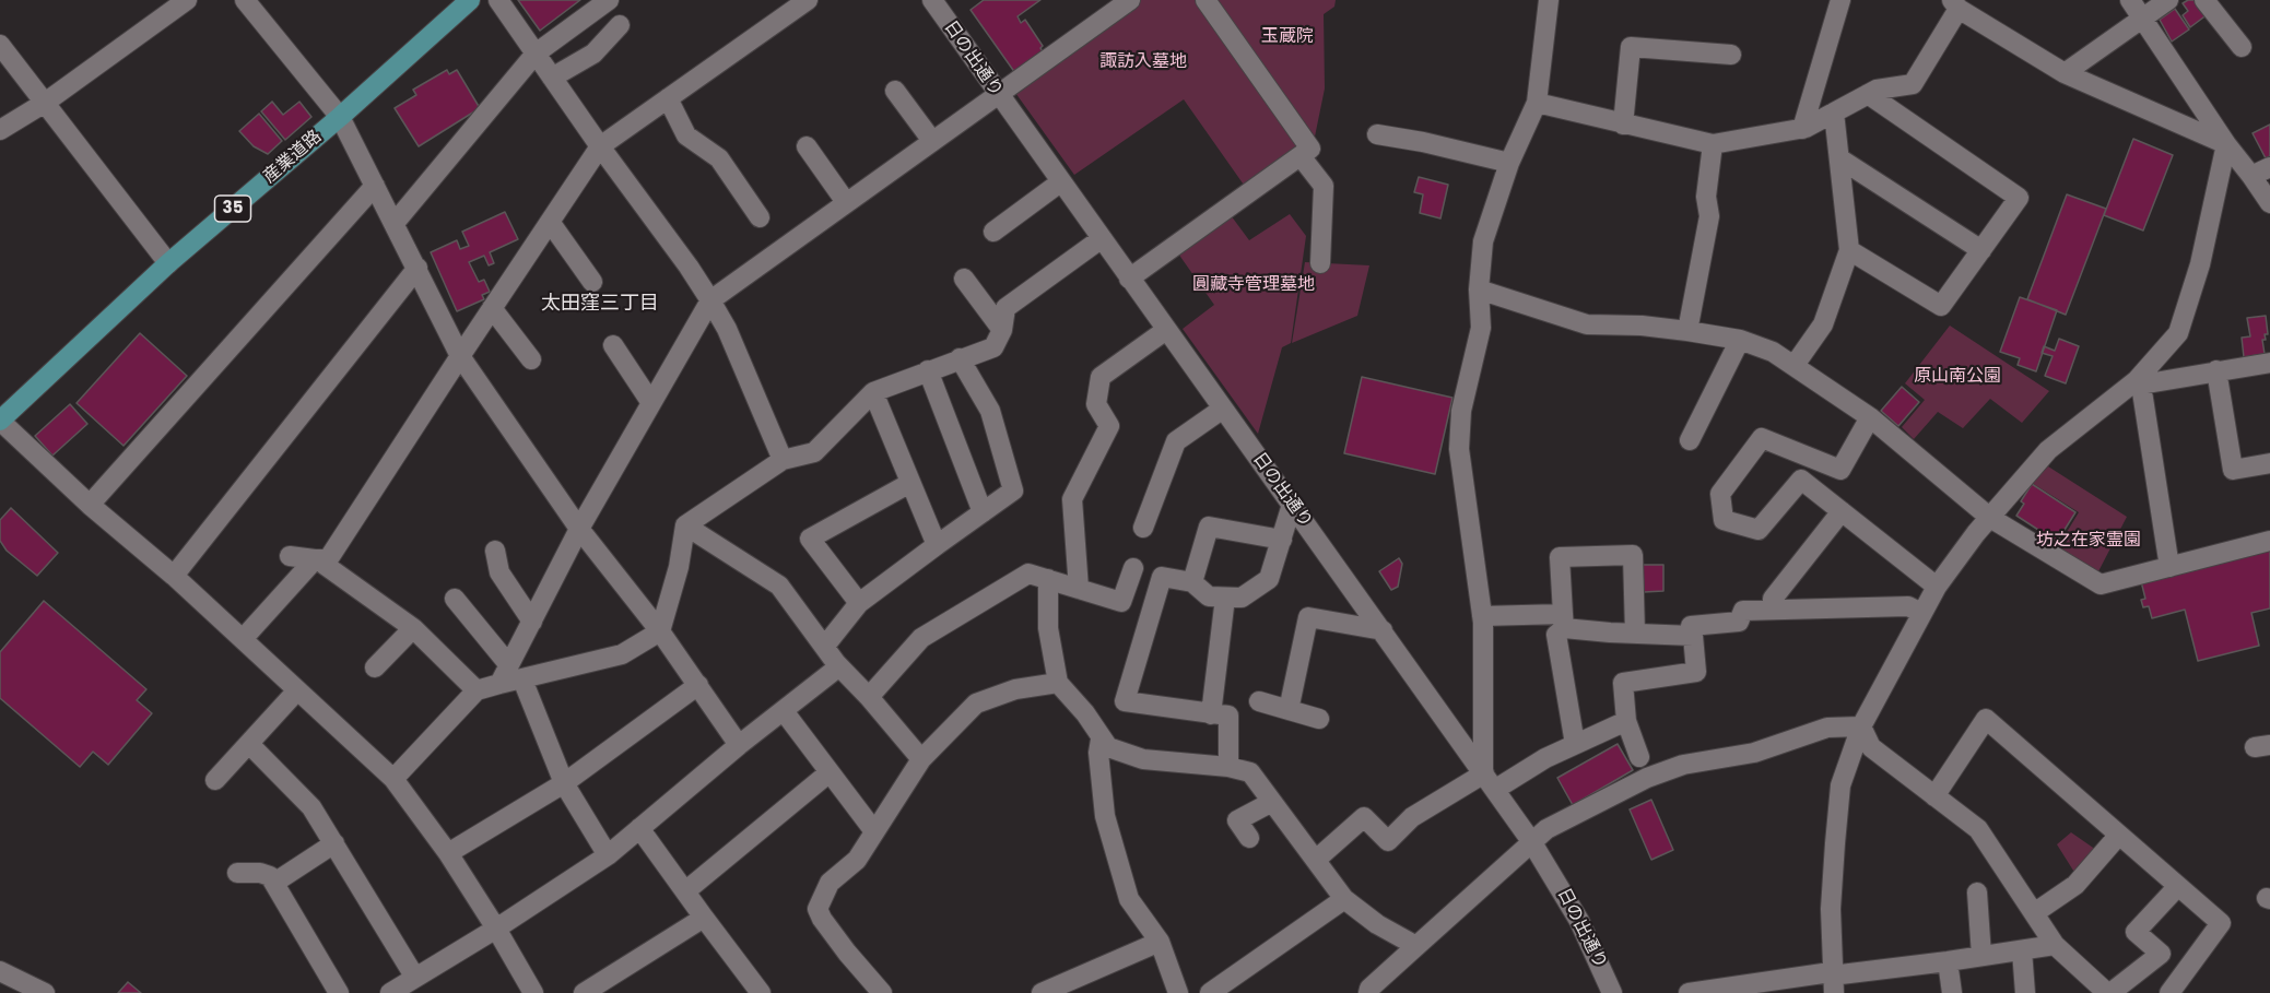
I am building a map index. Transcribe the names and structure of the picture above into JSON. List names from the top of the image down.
{
  "streets": {
    "main road": ["産業道路", "35"],
    "street": ["日の出通り"]
  },
  "districts": ["太田窪三丁目"],
  "parks": [
    "玉蔵院",
    "諏訪入墓地",
    "圓藏寺管理墓地",
    "原山南公園",
    "坊之在家霊園"
  ]
}
